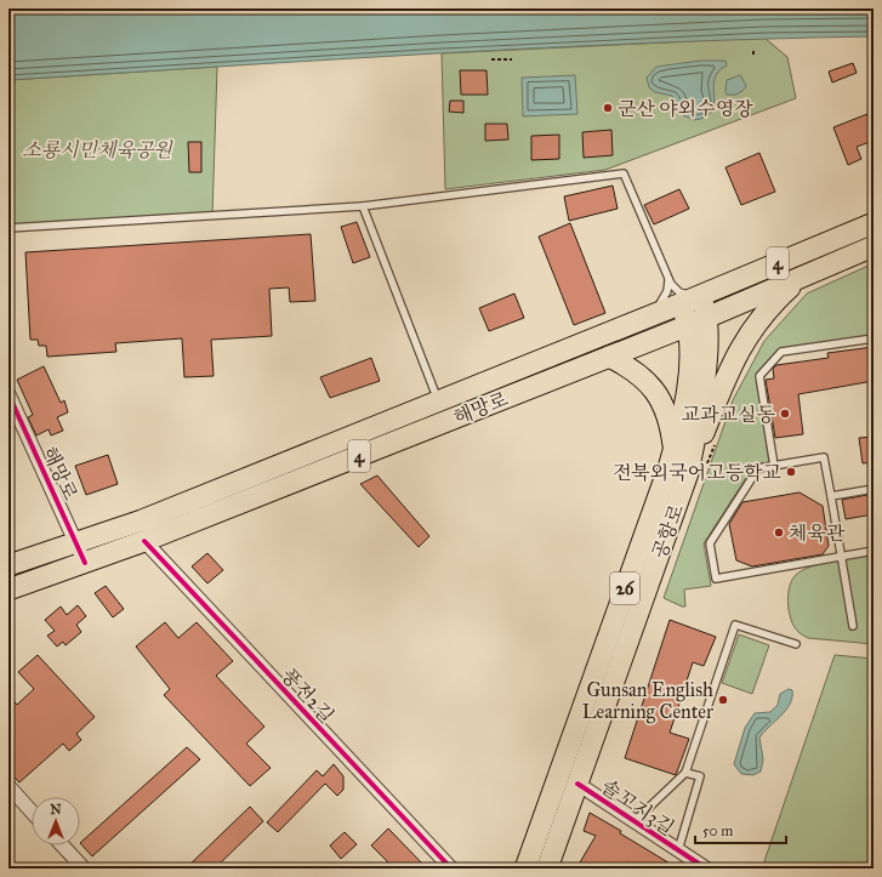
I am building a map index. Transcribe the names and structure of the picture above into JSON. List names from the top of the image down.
{
  "streets": {
    "main road": [
      "4",
      "해망로",
      "공항로",
      "26"
    ],
    "street": ["풍전2길", "솔꼬지3길"]
  },
  "crossings": [
    ["해망로", "공항로"],
    ["해망로", "26"],
    ["해망로", "풍전2길"],
    ["공항로", "26"],
    ["공항로", "솔꼬지3길"]
  ],
  "parks": ["소룡시민체육공원"],
  "places": [
    "군산 야외수영장",
    "교과교실동",
    "전북외국어고등학교",
    "체육관",
    "Gunsan English Learning Center"
  ],
  "scale_bar": "50 m",
  "north": "top"
}
